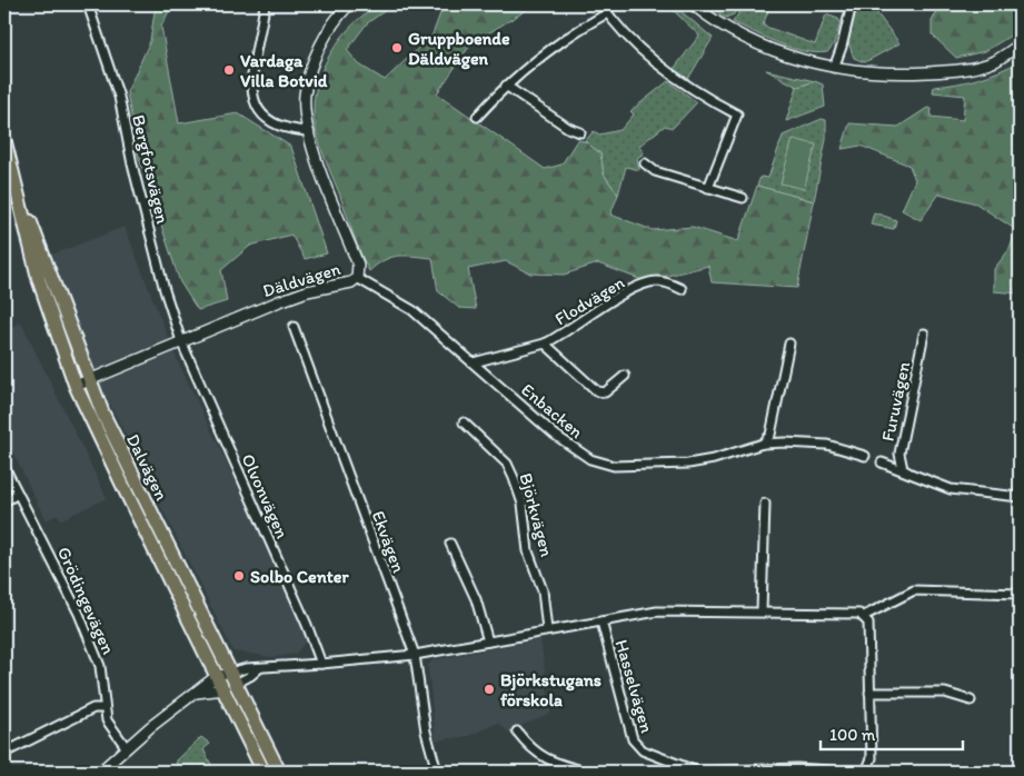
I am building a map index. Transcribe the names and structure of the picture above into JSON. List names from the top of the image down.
{
  "streets": {
    "main road": ["Dalvägen"],
    "street": [
      "Bergfotsvägen",
      "Däldvägen",
      "Flodvägen",
      "Furuvägen",
      "Enbacken",
      "Olvonvägen",
      "Björkvägen",
      "Ekvägen",
      "Grödingevägen",
      "Hasselvägen"
    ]
  },
  "crossings": [
    ["Bergfotsvägen", "Däldvägen"],
    ["Bergfotsvägen", "Olvonvägen"],
    ["Däldvägen", "Enbacken"],
    ["Däldvägen", "Dalvägen"],
    ["Däldvägen", "Olvonvägen"],
    ["Flodvägen", "Enbacken"]
  ],
  "places": [
    "Gruppboende Däldvägen",
    "Vardaga Villa Botvid",
    "Solbo Center",
    "Björkstugans förskola"
  ],
  "scale_bar": "100 m"
}
